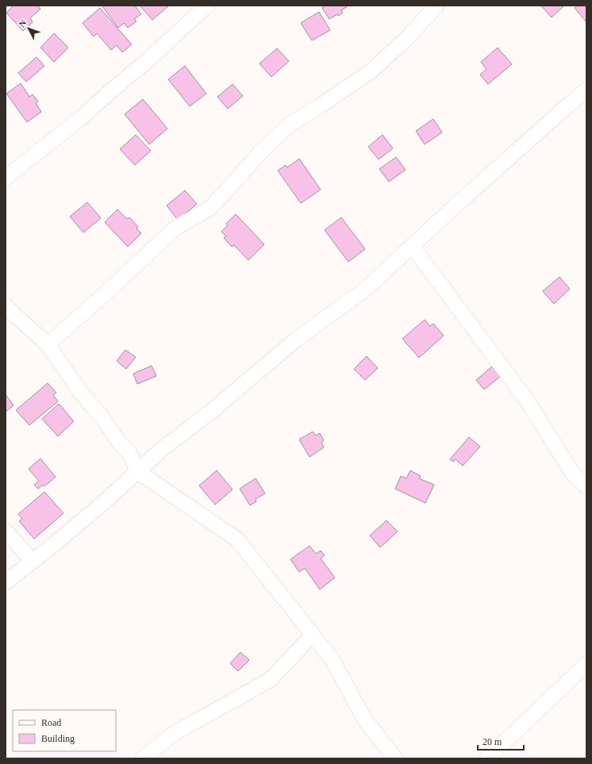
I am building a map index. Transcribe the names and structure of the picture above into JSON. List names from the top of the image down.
{
  "legend": ["Road", "Building"],
  "scale_bar": "20 m",
  "north": "top left"
}
